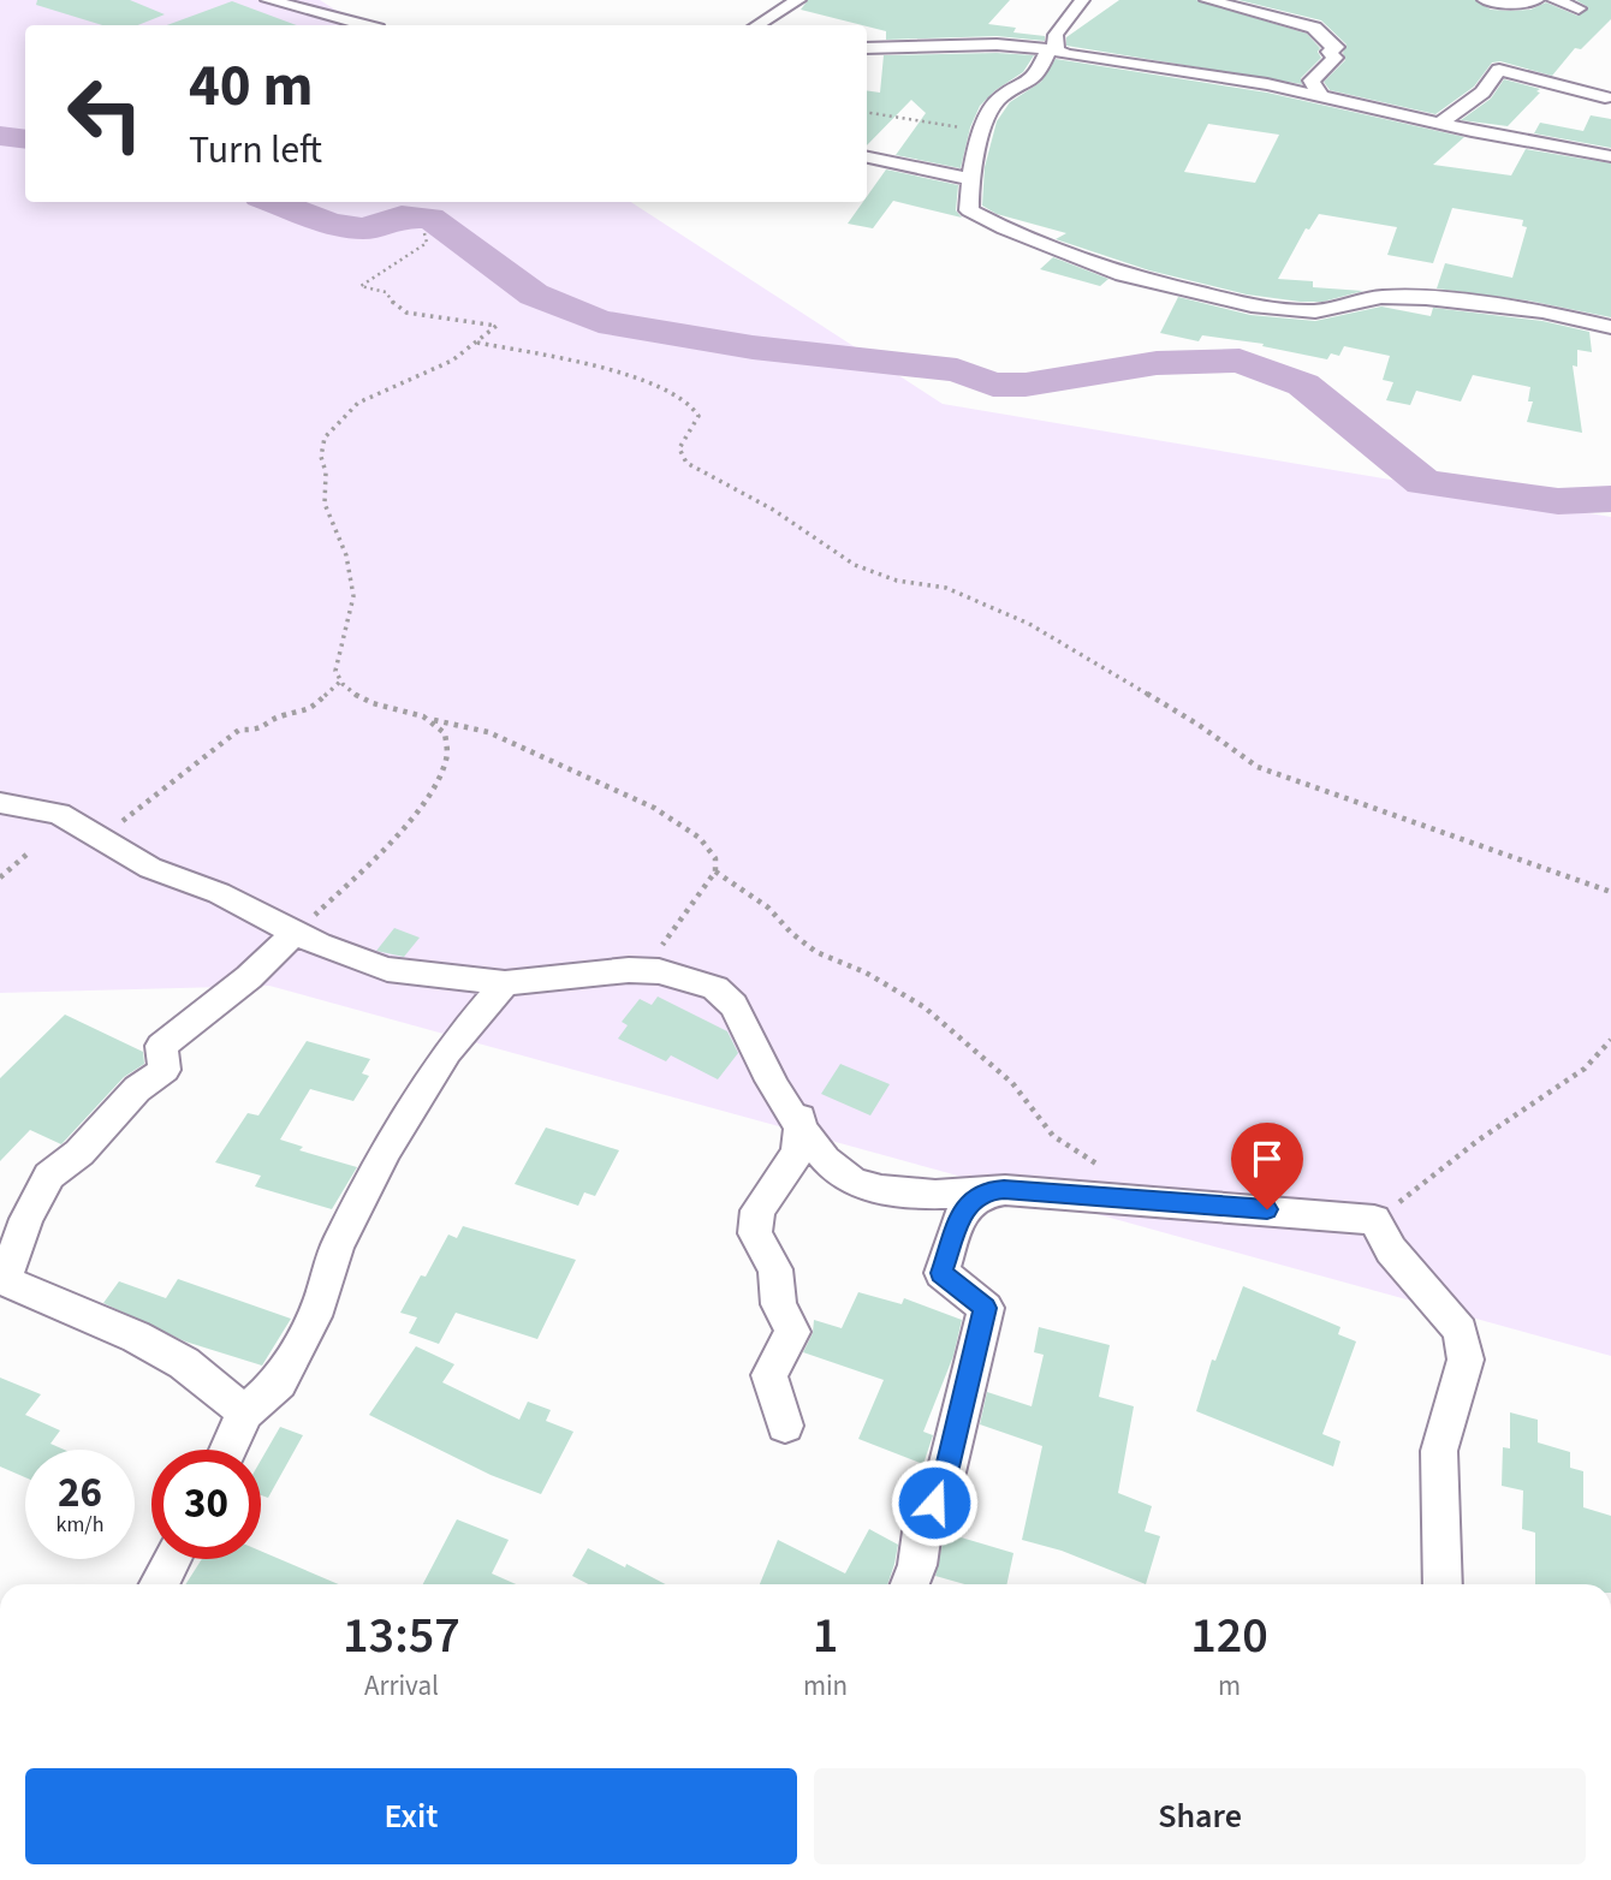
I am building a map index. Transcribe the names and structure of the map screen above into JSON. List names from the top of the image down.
{
  "page": {
    "turn": ["40 m", "Turn left"],
    "speed": "26 km/h",
    "limit": "30",
    "eta": [
      "13:57",
      "Arrival",
      "1",
      "min",
      "120",
      "m"
    ],
    "buttons": ["Exit", "Share"]
  }
}
